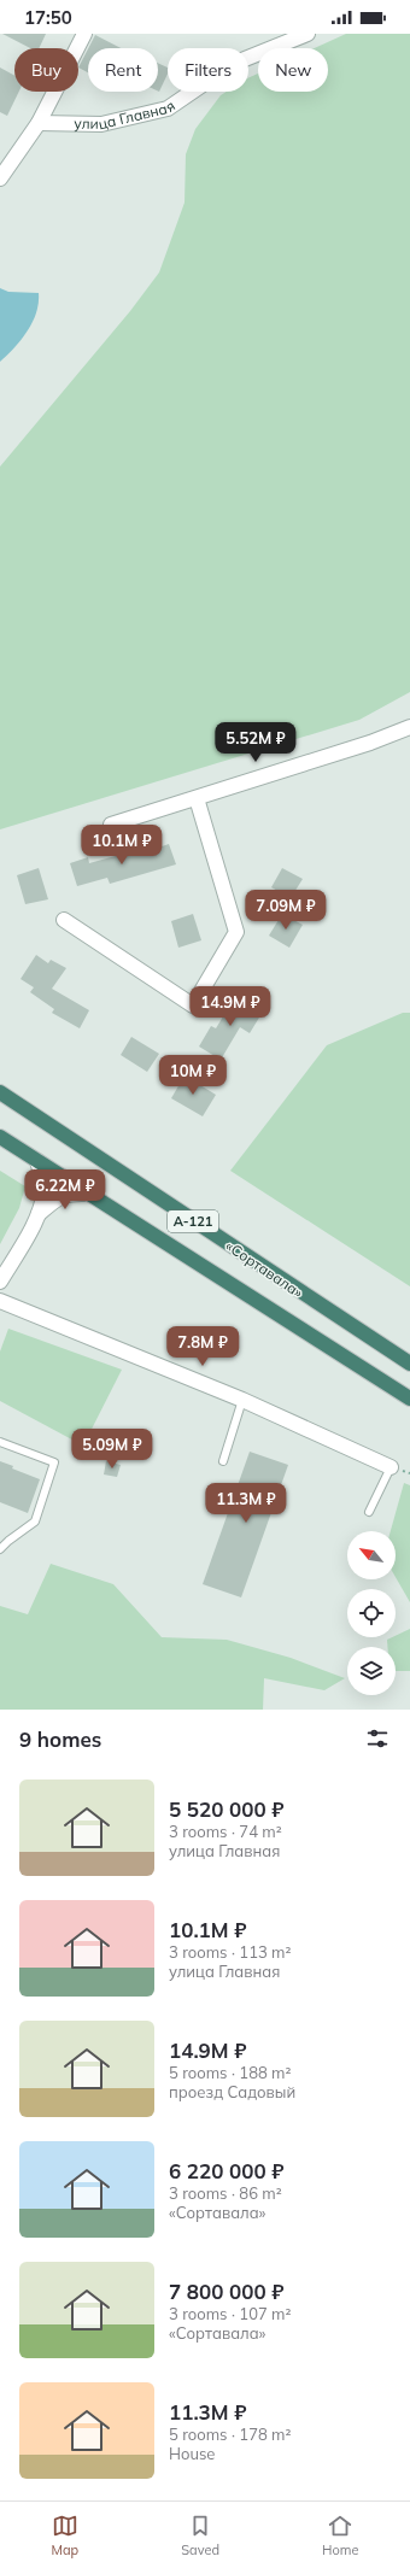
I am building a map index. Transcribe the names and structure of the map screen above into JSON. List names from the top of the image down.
{
  "streets": {
    "highway": ["А-121", "«Сортавала»"],
    "street": ["улица Главная"]
  },
  "north": "top left",
  "page": {
    "status": "17:50",
    "chip": [
      "Buy",
      "Rent",
      "Filters",
      "New"
    ],
    "price": [
      "5.52M ₽",
      "10.1M ₽",
      "7.09M ₽",
      "14.9M ₽",
      "10M ₽",
      "6.22M ₽",
      "7.8M ₽",
      "5.09M ₽",
      "11.3M ₽"
    ],
    "heading": "9 homes",
    "list": [
      {
        "name": "5 520 000 ₽",
        "note": "3 rooms · 74 m² · улица Главная"
      },
      {
        "name": "10.1M ₽",
        "note": "3 rooms · 113 m² · улица Главная"
      },
      {
        "name": "14.9M ₽",
        "note": "5 rooms · 188 m² · проезд Садовый"
      },
      {
        "name": "6 220 000 ₽",
        "note": "3 rooms · 86 m² · «Сортавала»"
      },
      {
        "name": "7 800 000 ₽",
        "note": "3 rooms · 107 m² · «Сортавала»"
      },
      {
        "name": "11.3M ₽",
        "note": "5 rooms · 178 m² · House"
      }
    ],
    "tabs": ["Map", "Saved", "Home"]
  }
}
